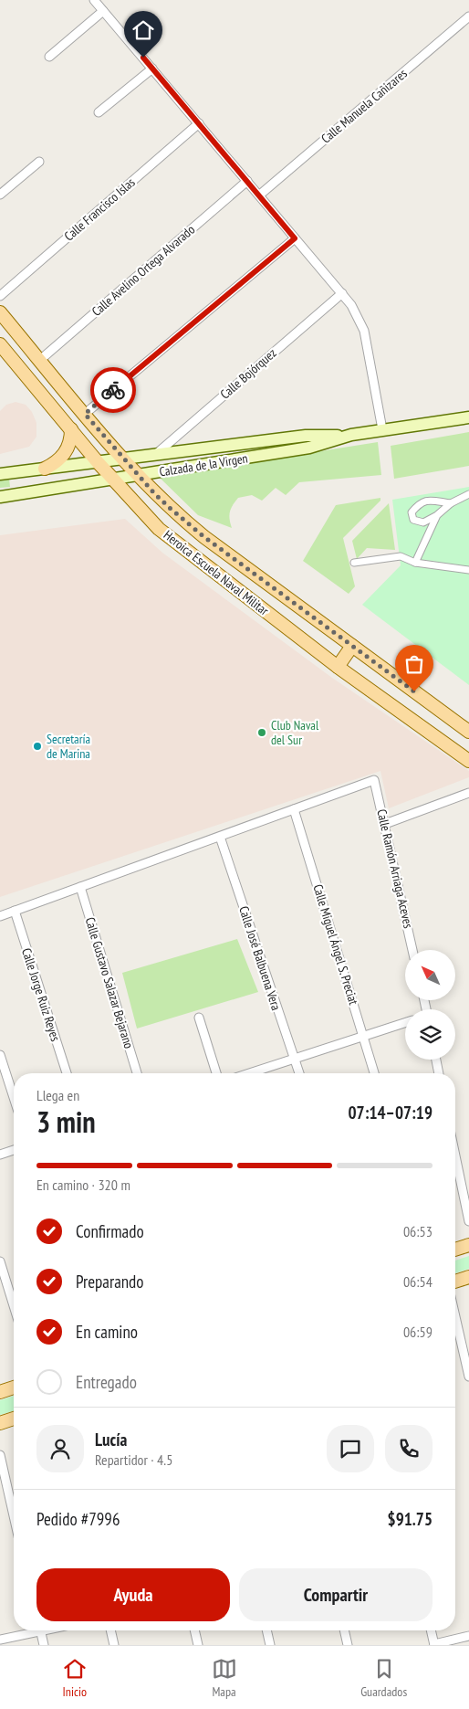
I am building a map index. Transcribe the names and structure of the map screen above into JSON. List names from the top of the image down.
{
  "streets": {
    "main road": ["Calzada de la Virgen", "Heroica Escuela Naval Militar"],
    "street": [
      "Calle Manuela Cañizares",
      "Calle Francisco Islas",
      "Calle Avelino Ortega Alvarado",
      "Calle Bojórquez",
      "Calle Ramón Arriaga Aceves",
      "Calle Miguel Ángel S. Preciat",
      "Calle José Balbuena Vera",
      "Calle Gustavo Salazar Bejarano",
      "Calle Jorge Ruiz Reyes"
    ]
  },
  "crossings": [
    ["Calle Avelino Ortega Alvarado", "Heroica Escuela Naval Militar"],
    ["Calle Bojórquez", "Calzada de la Virgen"],
    ["Calzada de la Virgen", "Heroica Escuela Naval Militar"],
    ["Calle Ramón Arriaga Aceves", "Calle Miguel Ángel S. Preciat"]
  ],
  "places": ["Club Naval del Sur", "Secretaría de Marina"],
  "north": "top left",
  "page": {
    "heading": ["3 min", "Llega en", "07:14–07:19"],
    "panel": [
      "Lucía",
      "Repartidor · 4.5",
      "Pedido #7996",
      "$91.75"
    ],
    "bar": "En camino · 320 m",
    "list": [
      ["Confirmado", "06:53"],
      ["Preparando", "06:54"],
      ["En camino", "06:59"],
      "Entregado"
    ],
    "buttons": ["Ayuda", "Compartir"],
    "tabs": ["Inicio", "Mapa", "Guardados"]
  }
}
